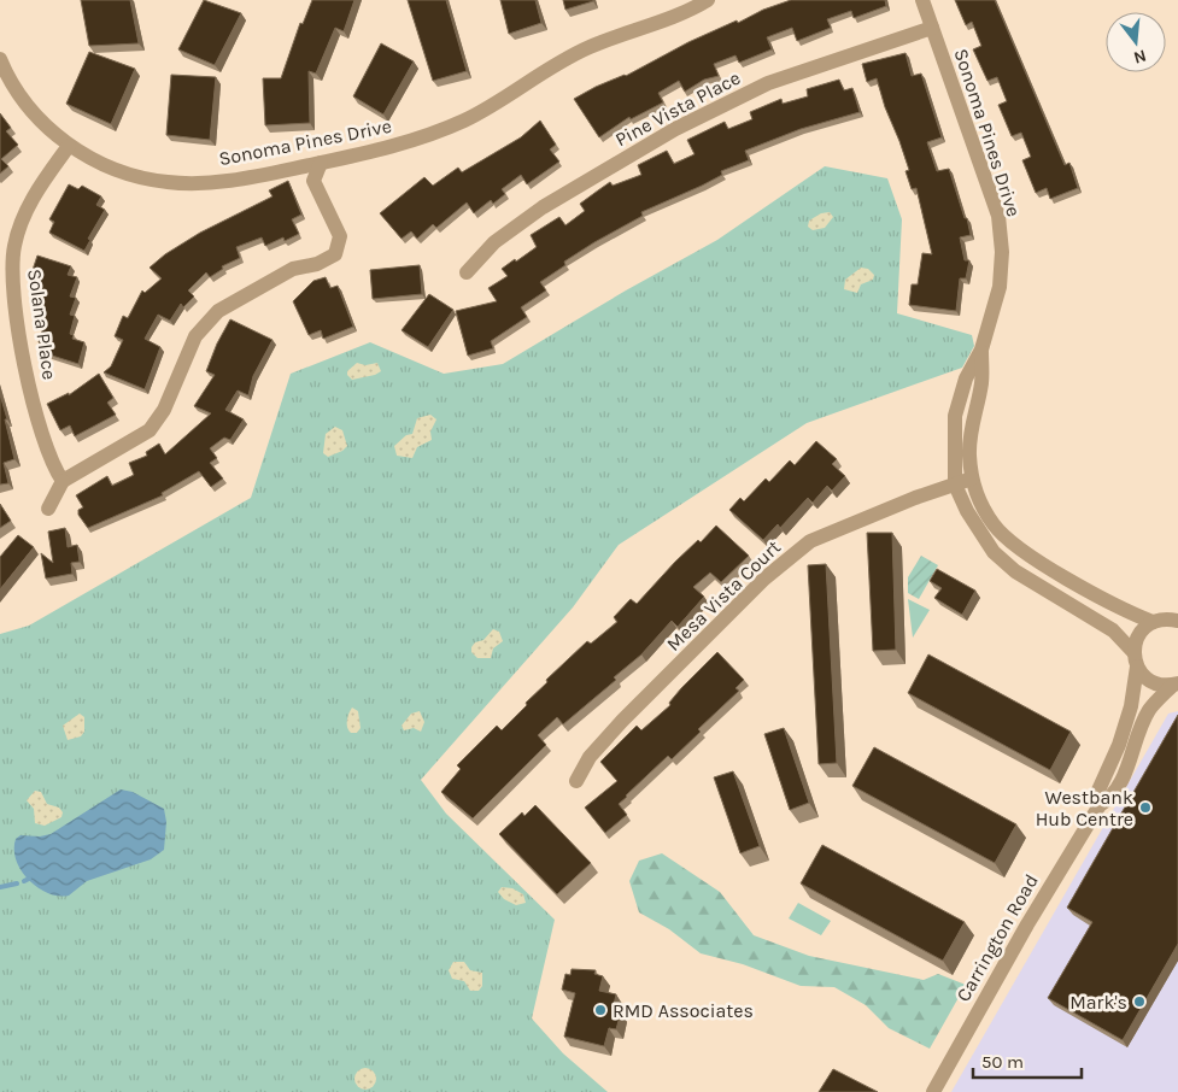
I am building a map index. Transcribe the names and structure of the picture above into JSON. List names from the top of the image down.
{
  "streets": {
    "street": [
      "Pine Vista Place",
      "Sonoma Pines Drive",
      "Solana Place",
      "Mesa Vista Court",
      "Carrington Road"
    ]
  },
  "crossings": [
    ["Pine Vista Place", "Sonoma Pines Drive"],
    ["Sonoma Pines Drive", "Solana Place"],
    ["Sonoma Pines Drive", "Mesa Vista Court"],
    ["Sonoma Pines Drive", "Carrington Road"]
  ],
  "places": ["Westbank Hub Centre", "Mark's", "RMD Associates"],
  "scale_bar": "50 m",
  "north": "bottom"
}
